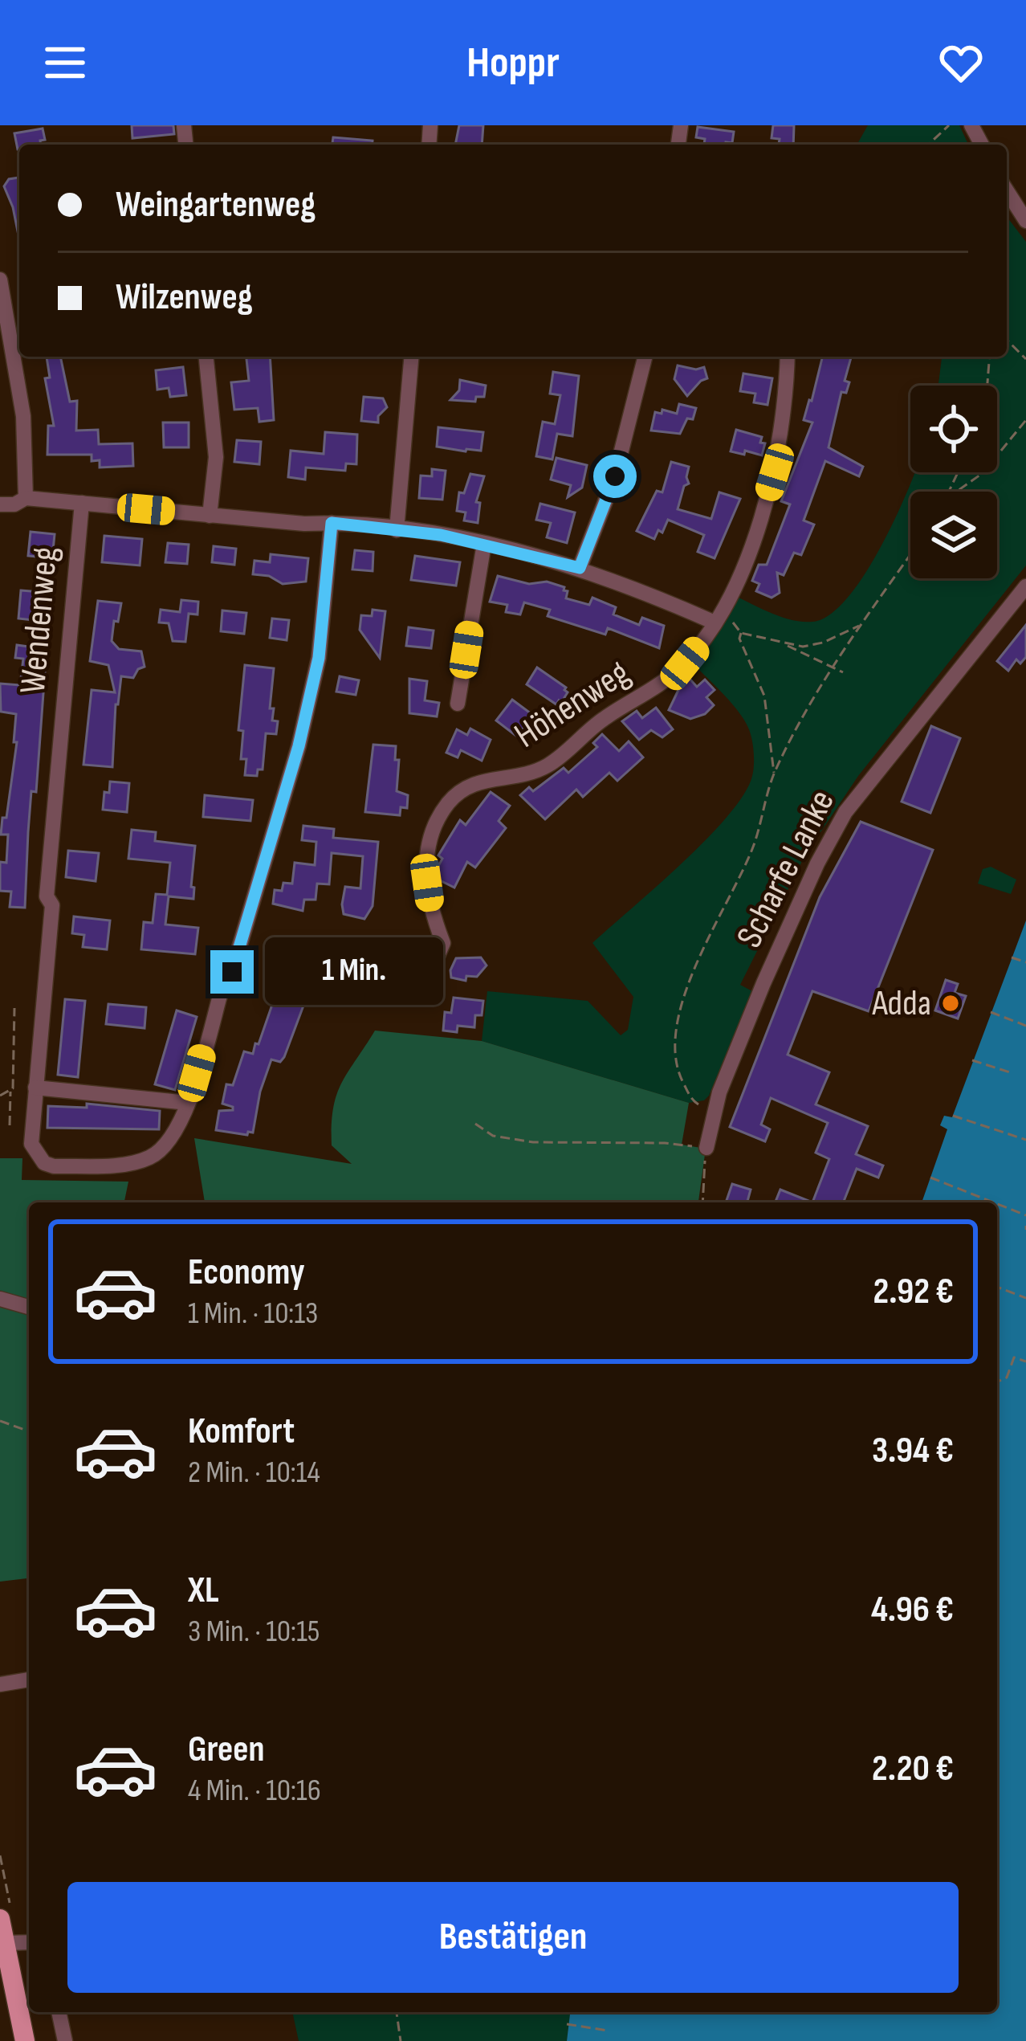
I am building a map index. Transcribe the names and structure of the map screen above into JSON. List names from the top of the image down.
{
  "streets": {
    "street": ["Wendenweg", "Höhenweg", "Scharfe Lanke"]
  },
  "places": ["Adda"],
  "page": {
    "header": "Hoppr",
    "banner": ["Weingartenweg", "Wilzenweg"],
    "bubble": "1 Min.",
    "list": [
      {
        "name": "Economy",
        "note": "1 Min. · 10:13",
        "value": "2.92 €"
      },
      {
        "name": "Komfort",
        "note": "2 Min. · 10:14",
        "value": "3.94 €"
      },
      {
        "name": "XL",
        "note": "3 Min. · 10:15",
        "value": "4.96 €"
      },
      {
        "name": "Green",
        "note": "4 Min. · 10:16",
        "value": "2.20 €"
      }
    ],
    "buttons": "Bestätigen"
  }
}
